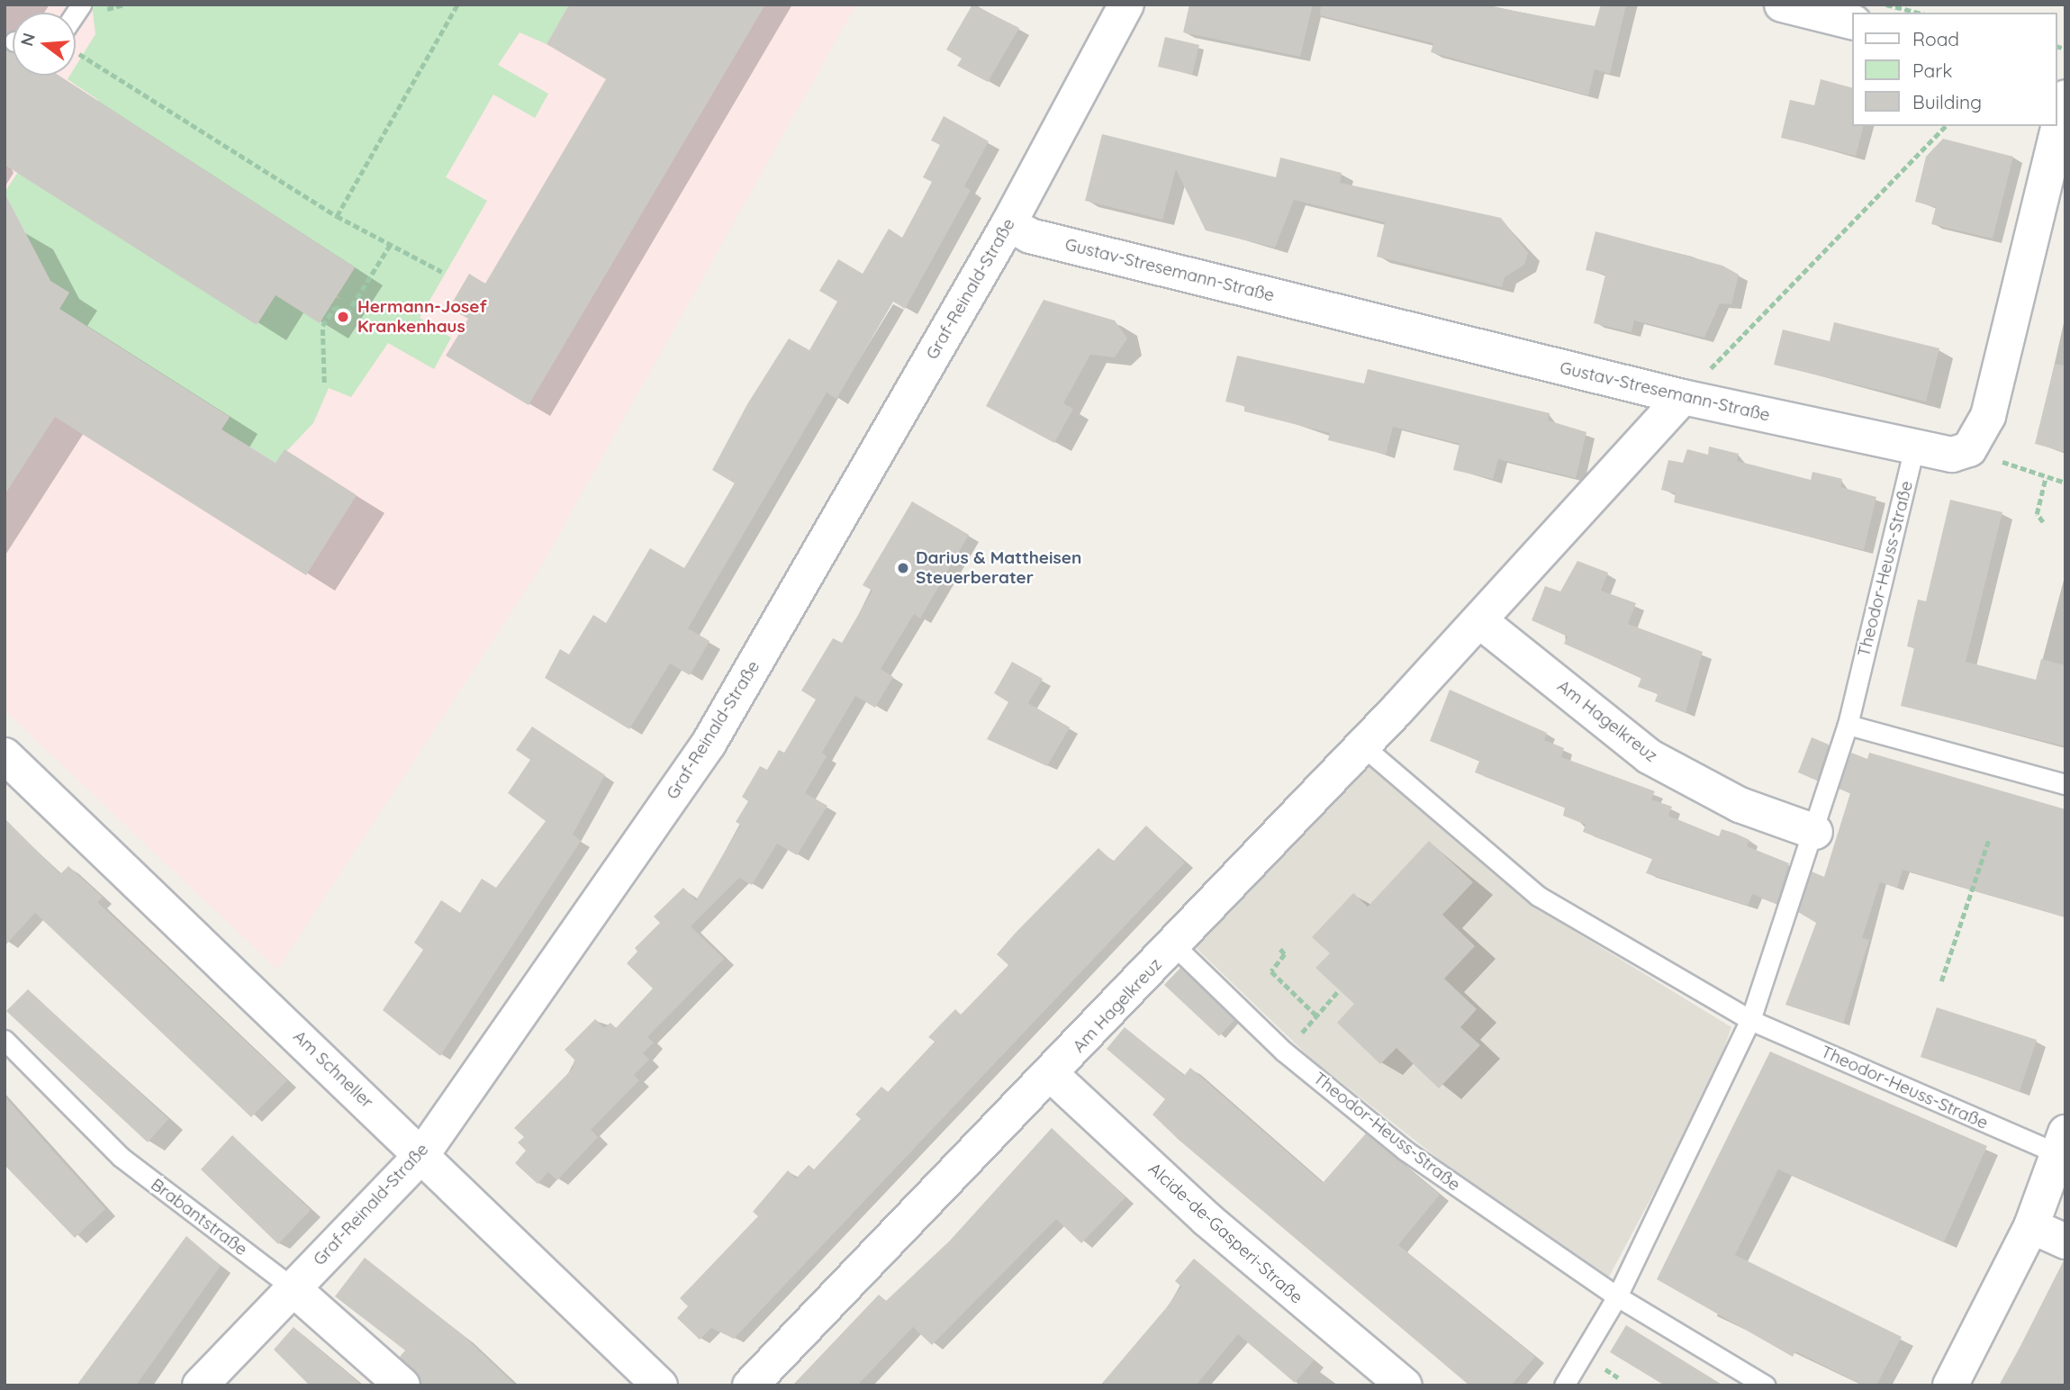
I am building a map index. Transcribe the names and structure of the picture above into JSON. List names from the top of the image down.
{
  "streets": {
    "street": [
      "Gustav-Stresemann-Straße",
      "Graf-Reinald-Straße",
      "Theodor-Heuss-Straße",
      "Am Hagelkreuz",
      "Am Schneller",
      "Brabantstraße",
      "Alcide-de-Gasperi-Straße"
    ]
  },
  "crossings": [
    ["Gustav-Stresemann-Straße", "Graf-Reinald-Straße"],
    ["Gustav-Stresemann-Straße", "Theodor-Heuss-Straße"],
    ["Gustav-Stresemann-Straße", "Am Hagelkreuz"],
    ["Graf-Reinald-Straße", "Am Schneller"],
    ["Graf-Reinald-Straße", "Brabantstraße"],
    ["Theodor-Heuss-Straße", "Am Hagelkreuz"],
    ["Am Hagelkreuz", "Alcide-de-Gasperi-Straße"]
  ],
  "places": ["Hermann-Josef Krankenhaus", "Darius & Mattheisen Steuerberater"],
  "legend": ["Road", "Park", "Building"],
  "north": "left"
}
